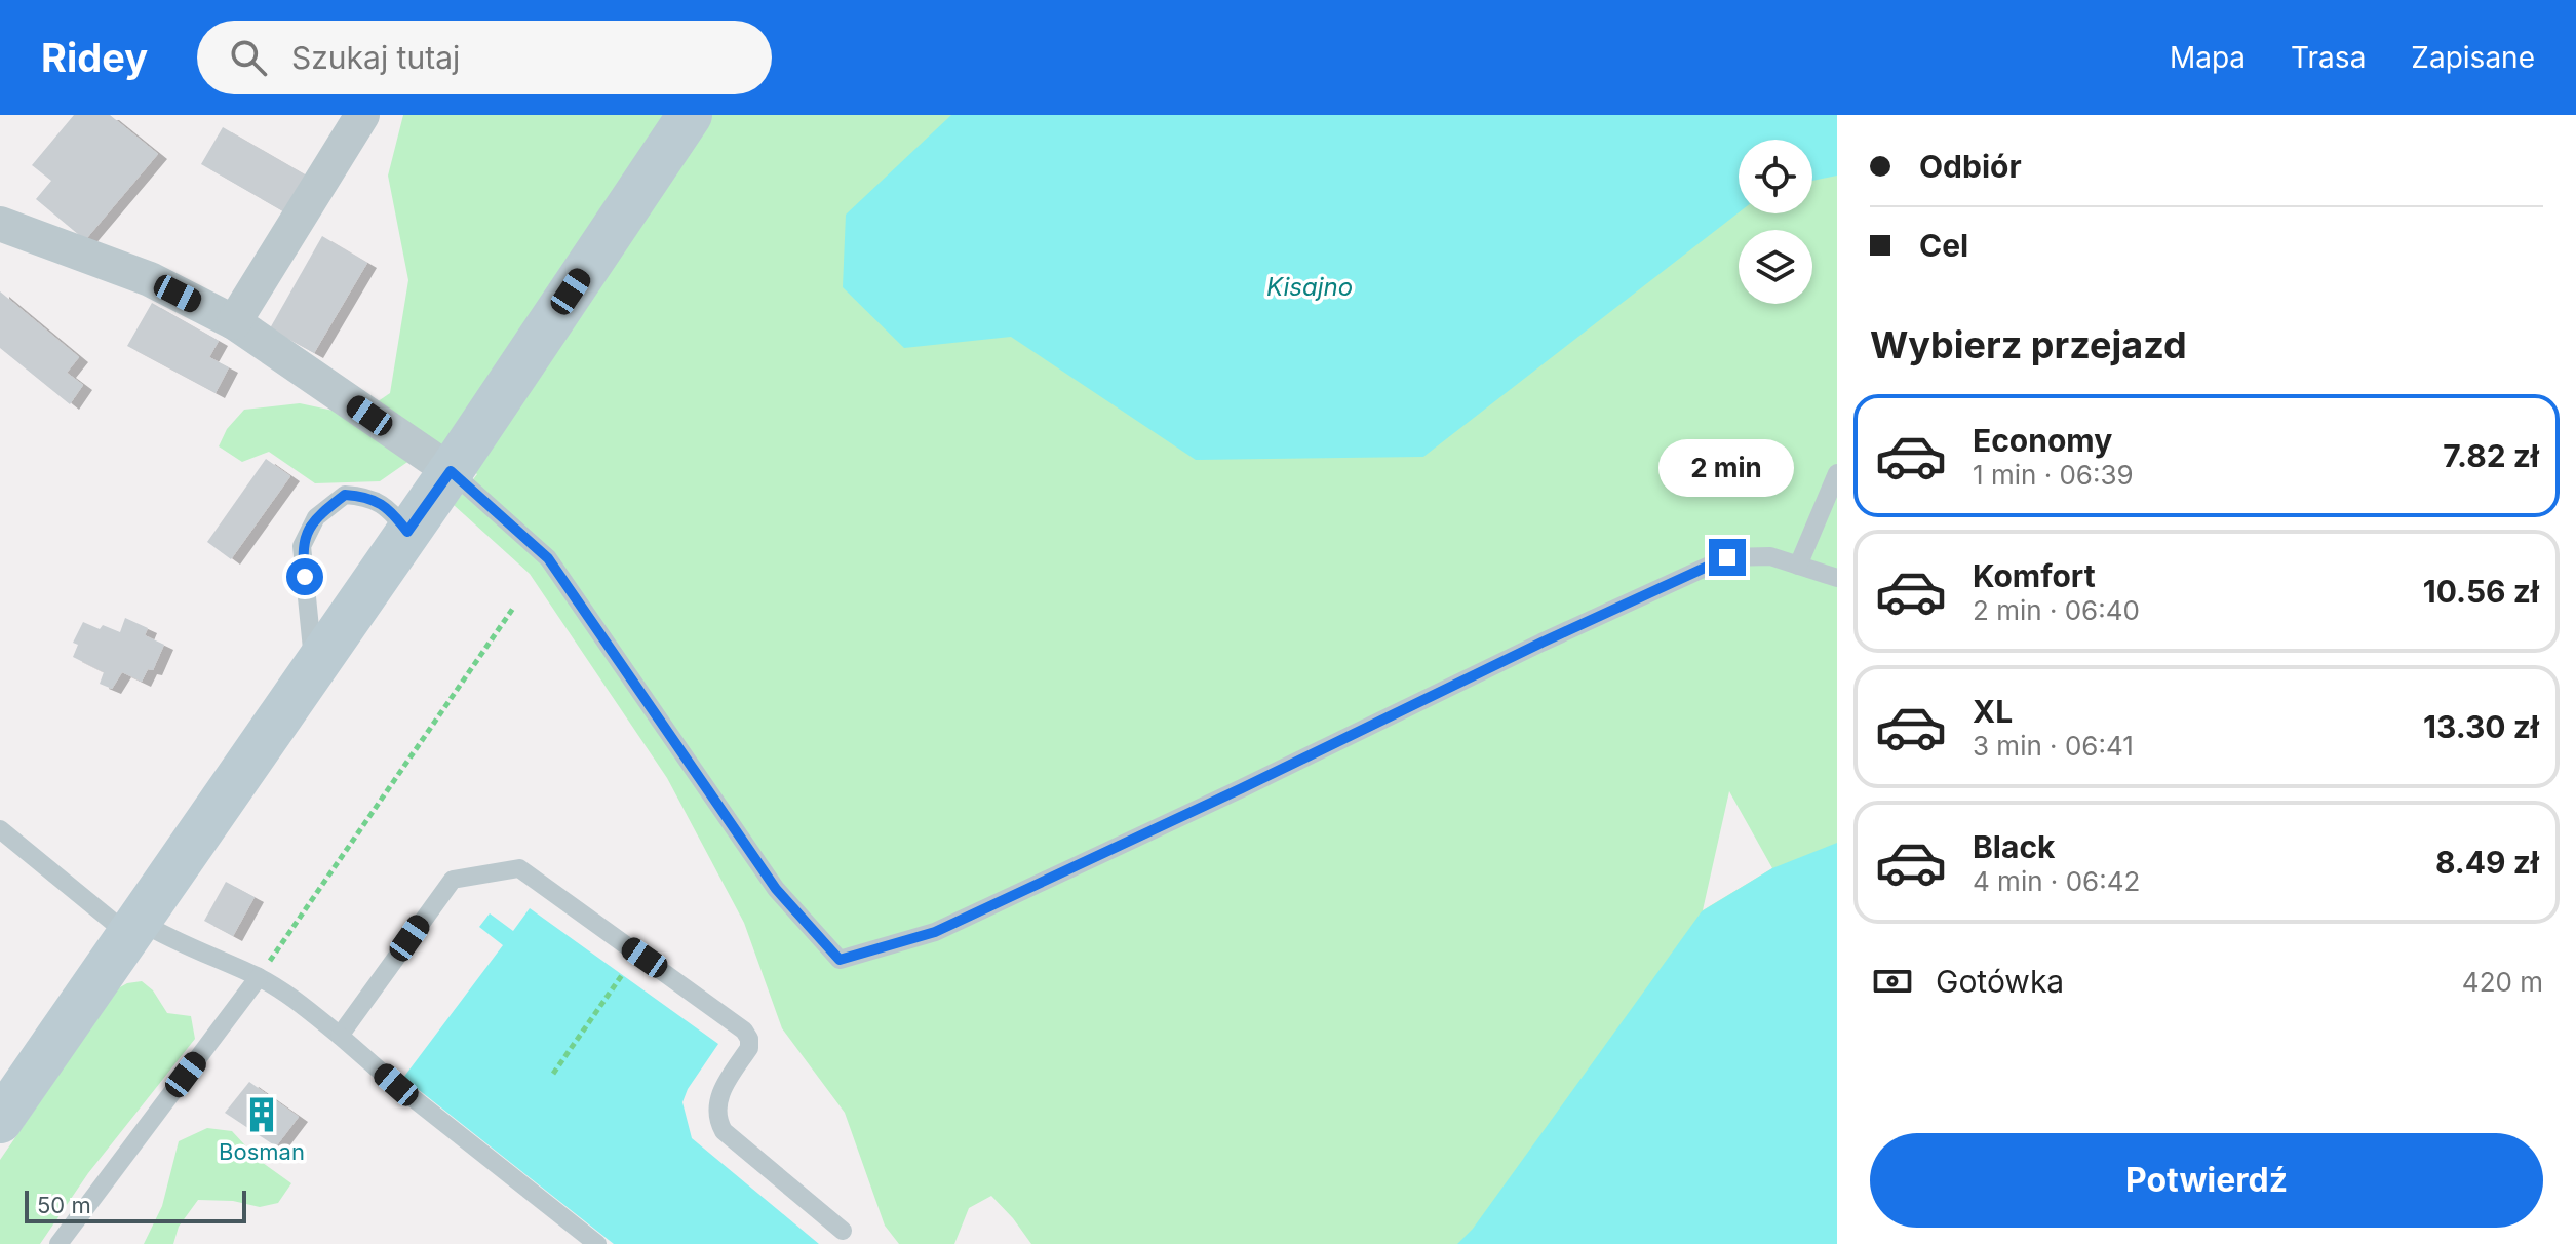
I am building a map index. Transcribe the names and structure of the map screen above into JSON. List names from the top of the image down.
{
  "water": ["Kisajno"],
  "places": {
    "building": ["Bosman"]
  },
  "scale_bar": "50 m",
  "page": {
    "header": "Ridey",
    "search": "Szukaj tutaj",
    "nav": ["Mapa", "Trasa", "Zapisane"],
    "banner": ["Odbiór", "Cel"],
    "heading": "Wybierz przejazd",
    "list": [
      {
        "name": "Economy",
        "note": "1 min · 06:39",
        "value": "7.82 zł"
      },
      {
        "name": "Komfort",
        "note": "2 min · 06:40",
        "value": "10.56 zł"
      },
      {
        "name": "XL",
        "note": "3 min · 06:41",
        "value": "13.30 zł"
      },
      {
        "name": "Black",
        "note": "4 min · 06:42",
        "value": "8.49 zł"
      }
    ],
    "bubble": "2 min",
    "pay": ["Gotówka", "420 m"],
    "buttons": "Potwierdź",
    "scale": "50 m"
  }
}
